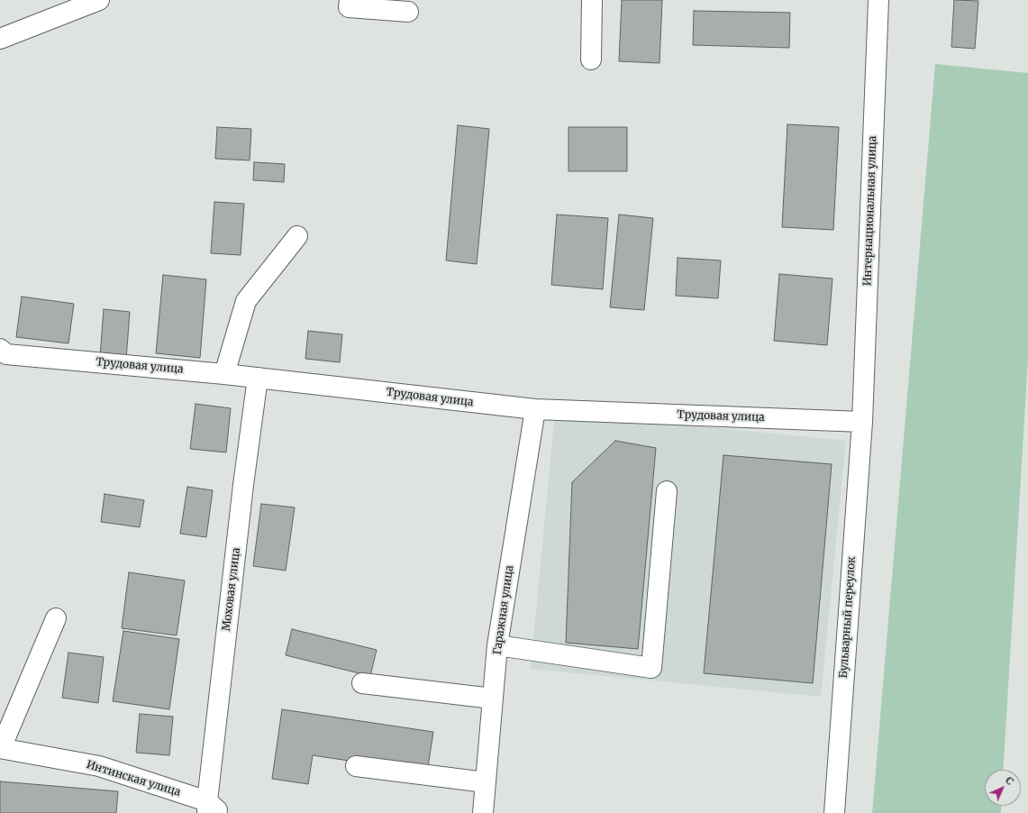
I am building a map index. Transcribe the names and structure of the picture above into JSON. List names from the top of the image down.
{
  "streets": {
    "street": [
      "Интернациональная улица",
      "Трудовая улица",
      "Моховая улица",
      "Гаражная улица",
      "Бульварный переулок",
      "Интинская улица"
    ]
  },
  "crossings": [
    ["Интернациональная улица", "Трудовая улица"],
    ["Интернациональная улица", "Бульварный переулок"],
    ["Трудовая улица", "Моховая улица"],
    ["Трудовая улица", "Гаражная улица"],
    ["Трудовая улица", "Бульварный переулок"],
    ["Моховая улица", "Интинская улица"]
  ],
  "north": "top right"
}
